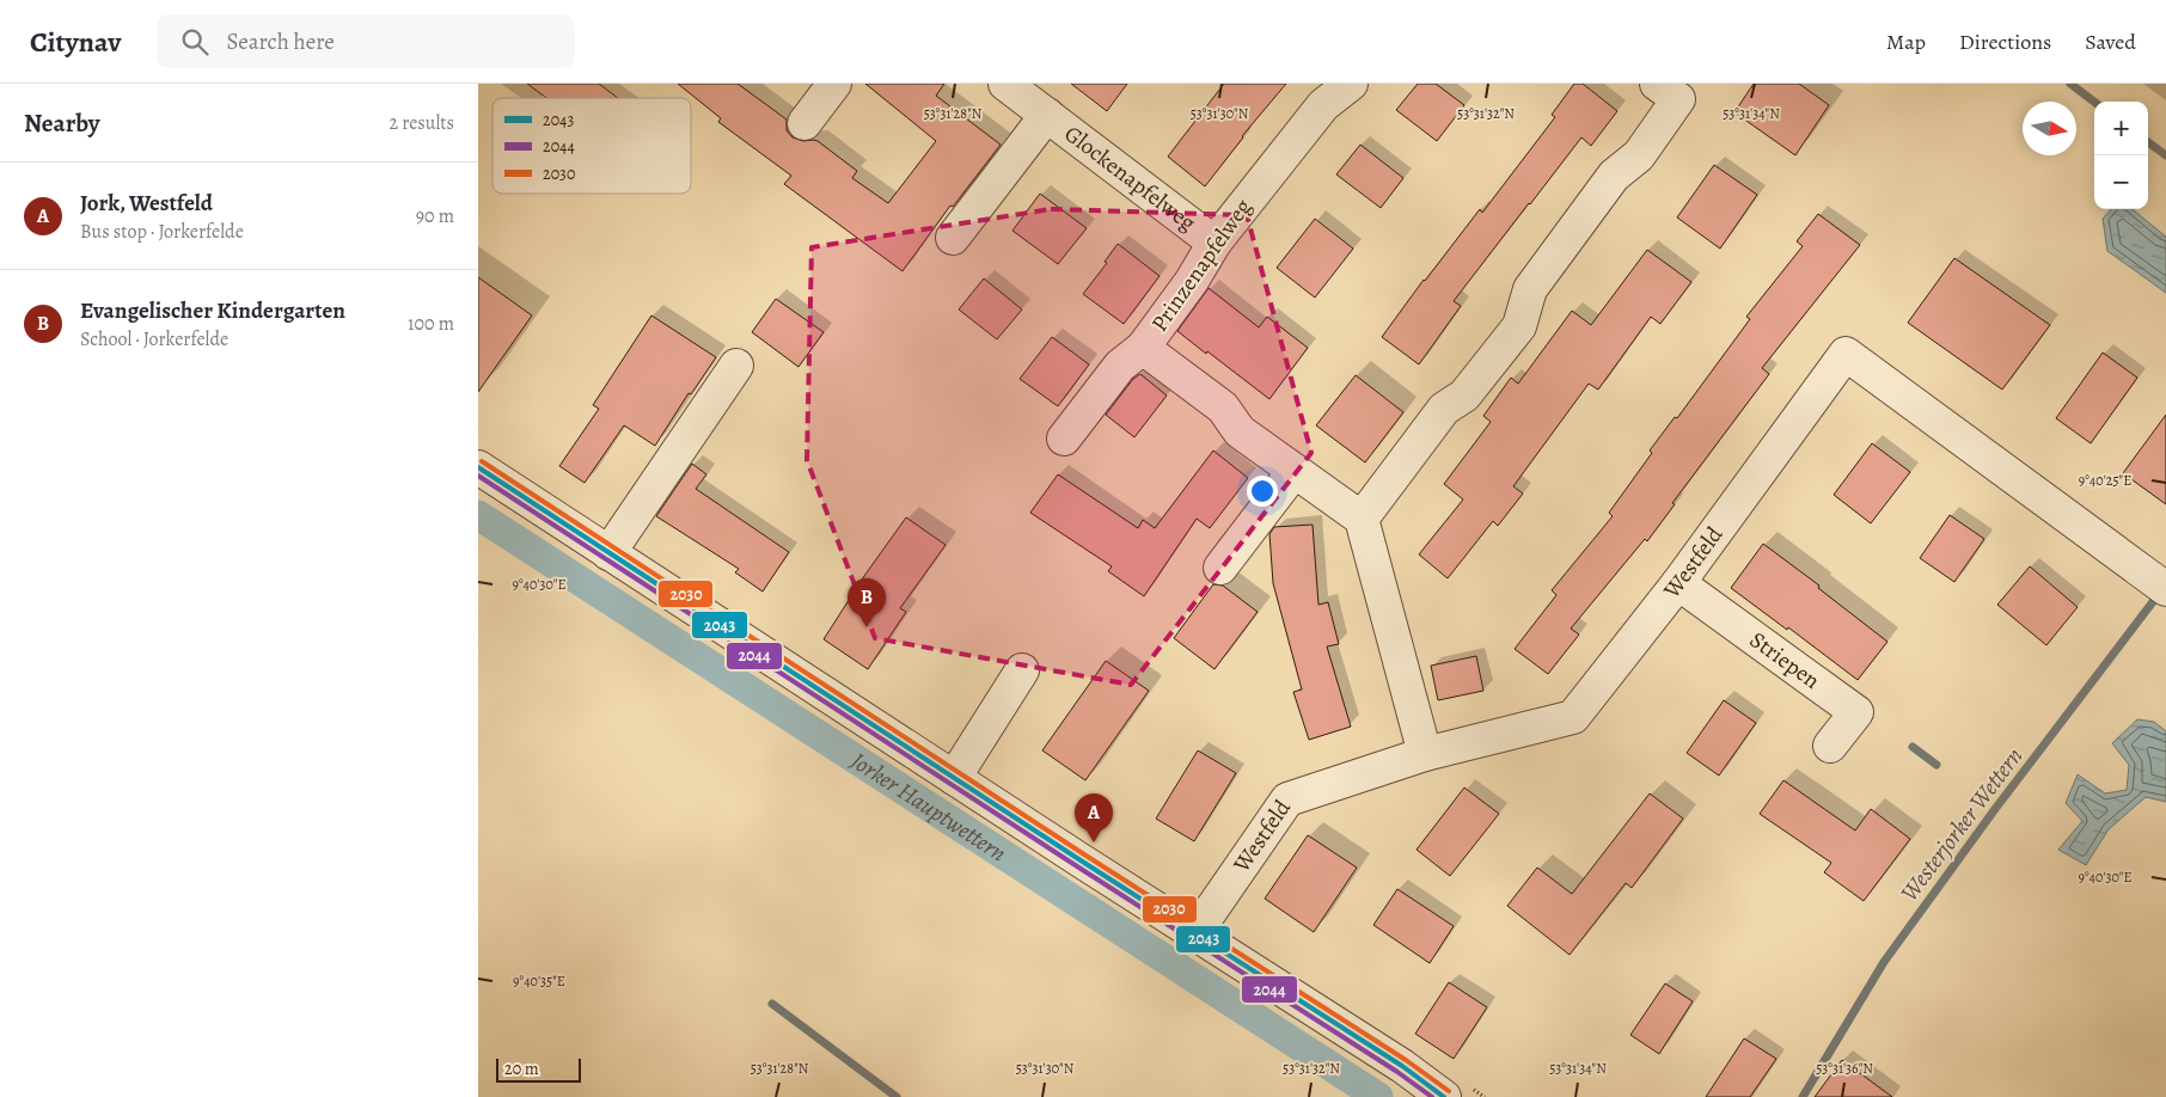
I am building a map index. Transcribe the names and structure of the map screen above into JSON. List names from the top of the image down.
{
  "streets": {
    "street": [
      "Glockenapfelweg",
      "Prinzenapfelweg",
      "Westfeld",
      "Striepen"
    ]
  },
  "crossings": [
    ["Glockenapfelweg", "Prinzenapfelweg"],
    ["Westfeld", "Striepen"]
  ],
  "water": ["Jorker Hauptwettern", "Westerjorker Wettern"],
  "lines": ["transit line 2030", "transit line 2043", "transit line 2044"],
  "legend": ["2043", "2044", "2030"],
  "scale_bar": "20 m",
  "north": "right",
  "page": {
    "header": "Citynav",
    "search": "Search here",
    "nav": ["Map", "Directions", "Saved"],
    "heading": ["Nearby", "2 results"],
    "map_buttons": ["+", "−"],
    "list": [
      {
        "mark": "A",
        "name": "Jork, Westfeld",
        "note": "Bus stop · Jorkerfelde",
        "value": "90 m"
      },
      {
        "mark": "B",
        "name": "Evangelischer Kindergarten",
        "note": "School · Jorkerfelde",
        "value": "100 m"
      }
    ],
    "pins": ["B", "A"],
    "scale": "20 m"
  },
  "coordinates": [
    "53°31'28\"N",
    "53°31'30\"N",
    "53°31'32\"N",
    "53°31'34\"N",
    "9°40'25\"E",
    "9°40'30\"E",
    "9°40'35\"E",
    "53°31'36\"N"
  ]
}
